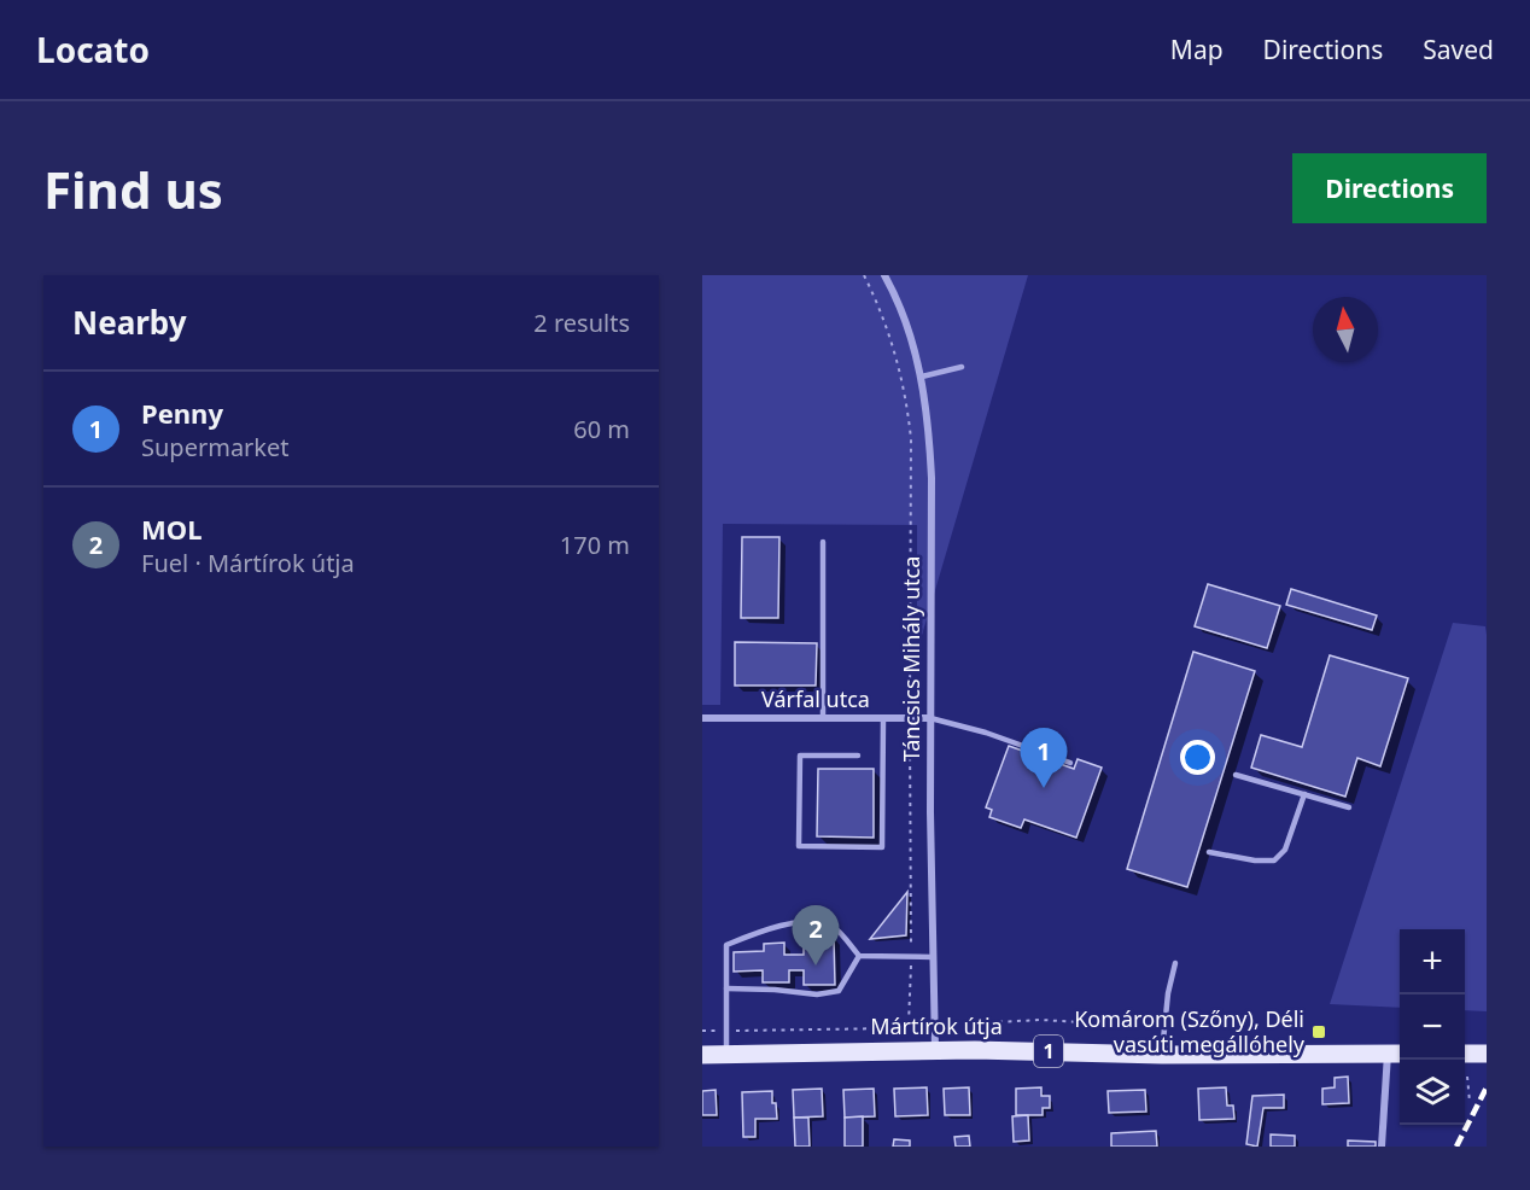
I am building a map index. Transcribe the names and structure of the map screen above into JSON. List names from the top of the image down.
{
  "streets": {
    "main road": ["Mártírok útja", "1"],
    "street": ["Táncsics Mihály utca", "Várfal utca"]
  },
  "crossings": [
    ["Táncsics Mihály utca", "Várfal utca"],
    ["Táncsics Mihály utca", "Mártírok útja"]
  ],
  "places": {
    "transit": ["Komárom (Szőny), Déli vasúti megállóhely"]
  },
  "north": "top",
  "page": {
    "header": "Locato",
    "nav": ["Map", "Directions", "Saved"],
    "buttons": "Directions",
    "title": "Find us",
    "heading": ["Nearby", "2 results"],
    "list": [
      {
        "mark": "1",
        "name": "Penny",
        "note": "Supermarket",
        "value": "60 m"
      },
      {
        "mark": "2",
        "name": "MOL",
        "note": "Fuel · Mártírok útja",
        "value": "170 m"
      }
    ],
    "pins": ["1", "2"],
    "map_buttons": ["+", "−"]
  }
}
